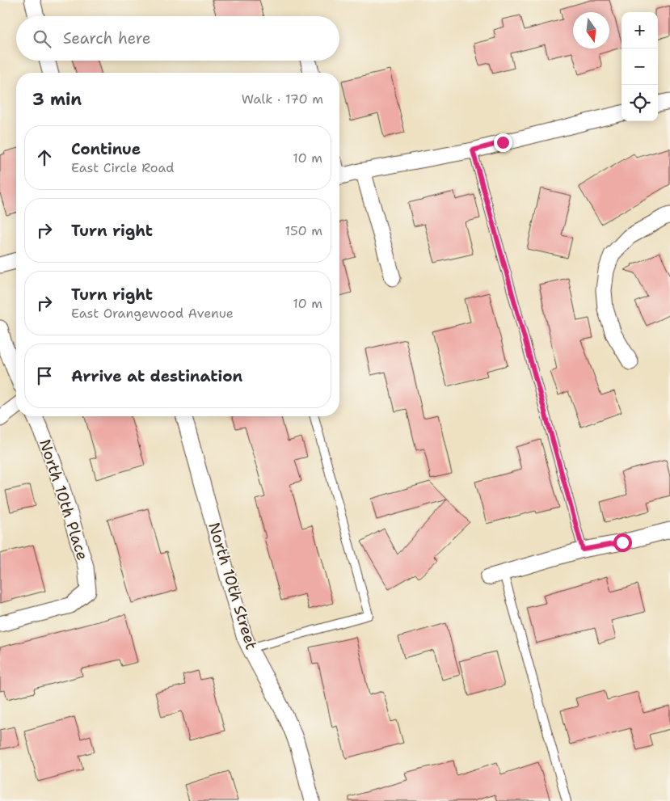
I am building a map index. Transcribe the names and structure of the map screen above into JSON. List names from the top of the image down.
{
  "streets": {
    "street": ["North 10th Place", "North 10th Street"]
  },
  "north": "bottom",
  "page": {
    "map_buttons": ["+", "−"],
    "search": "Search here",
    "heading": ["3 min", "Walk · 170 m"],
    "list": [
      ["Continue", "East Circle Road", "10 m"],
      ["Turn right", "150 m"],
      ["Turn right", "East Orangewood Avenue", "10 m"],
      "Arrive at destination"
    ]
  }
}
